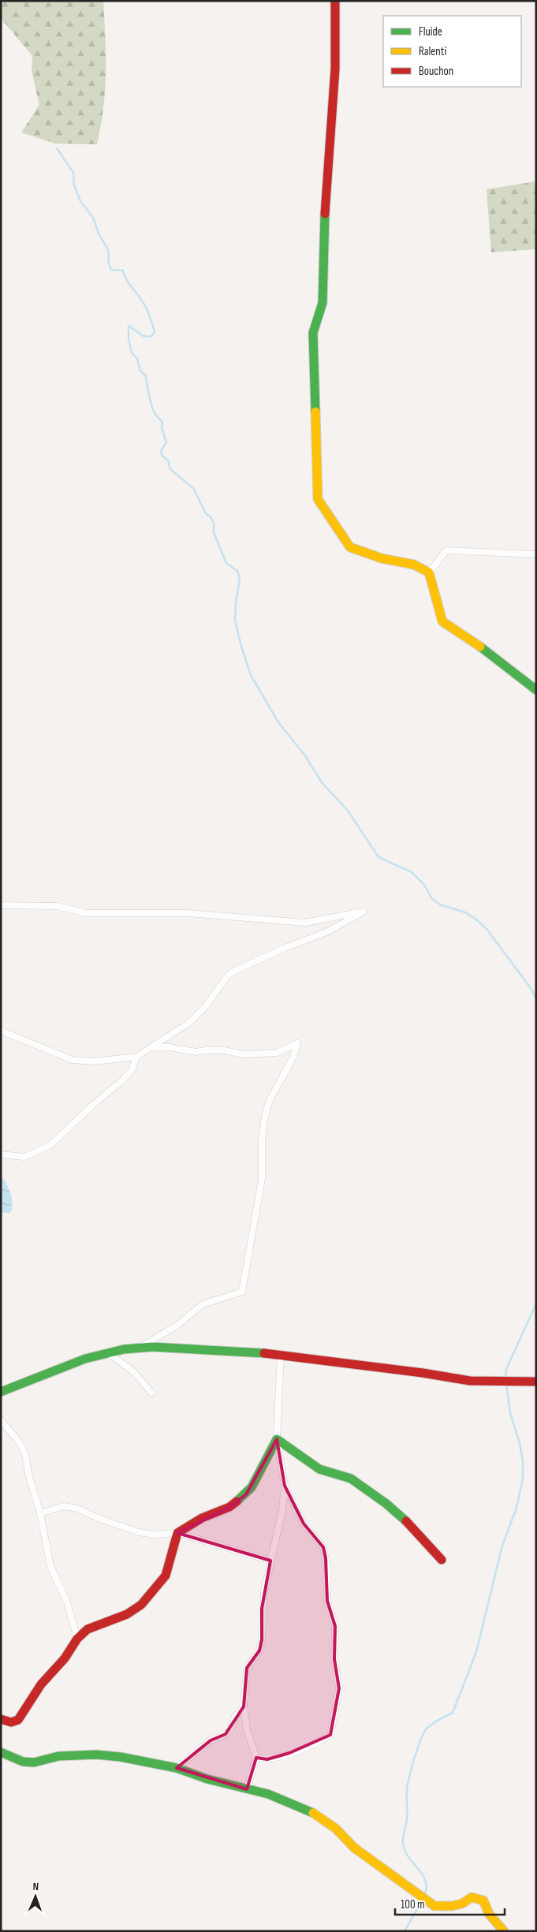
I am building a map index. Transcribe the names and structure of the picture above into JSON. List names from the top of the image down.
{
  "legend": ["Fluide", "Ralenti", "Bouchon"],
  "scale_bar": "100 m",
  "north": "top"
}
